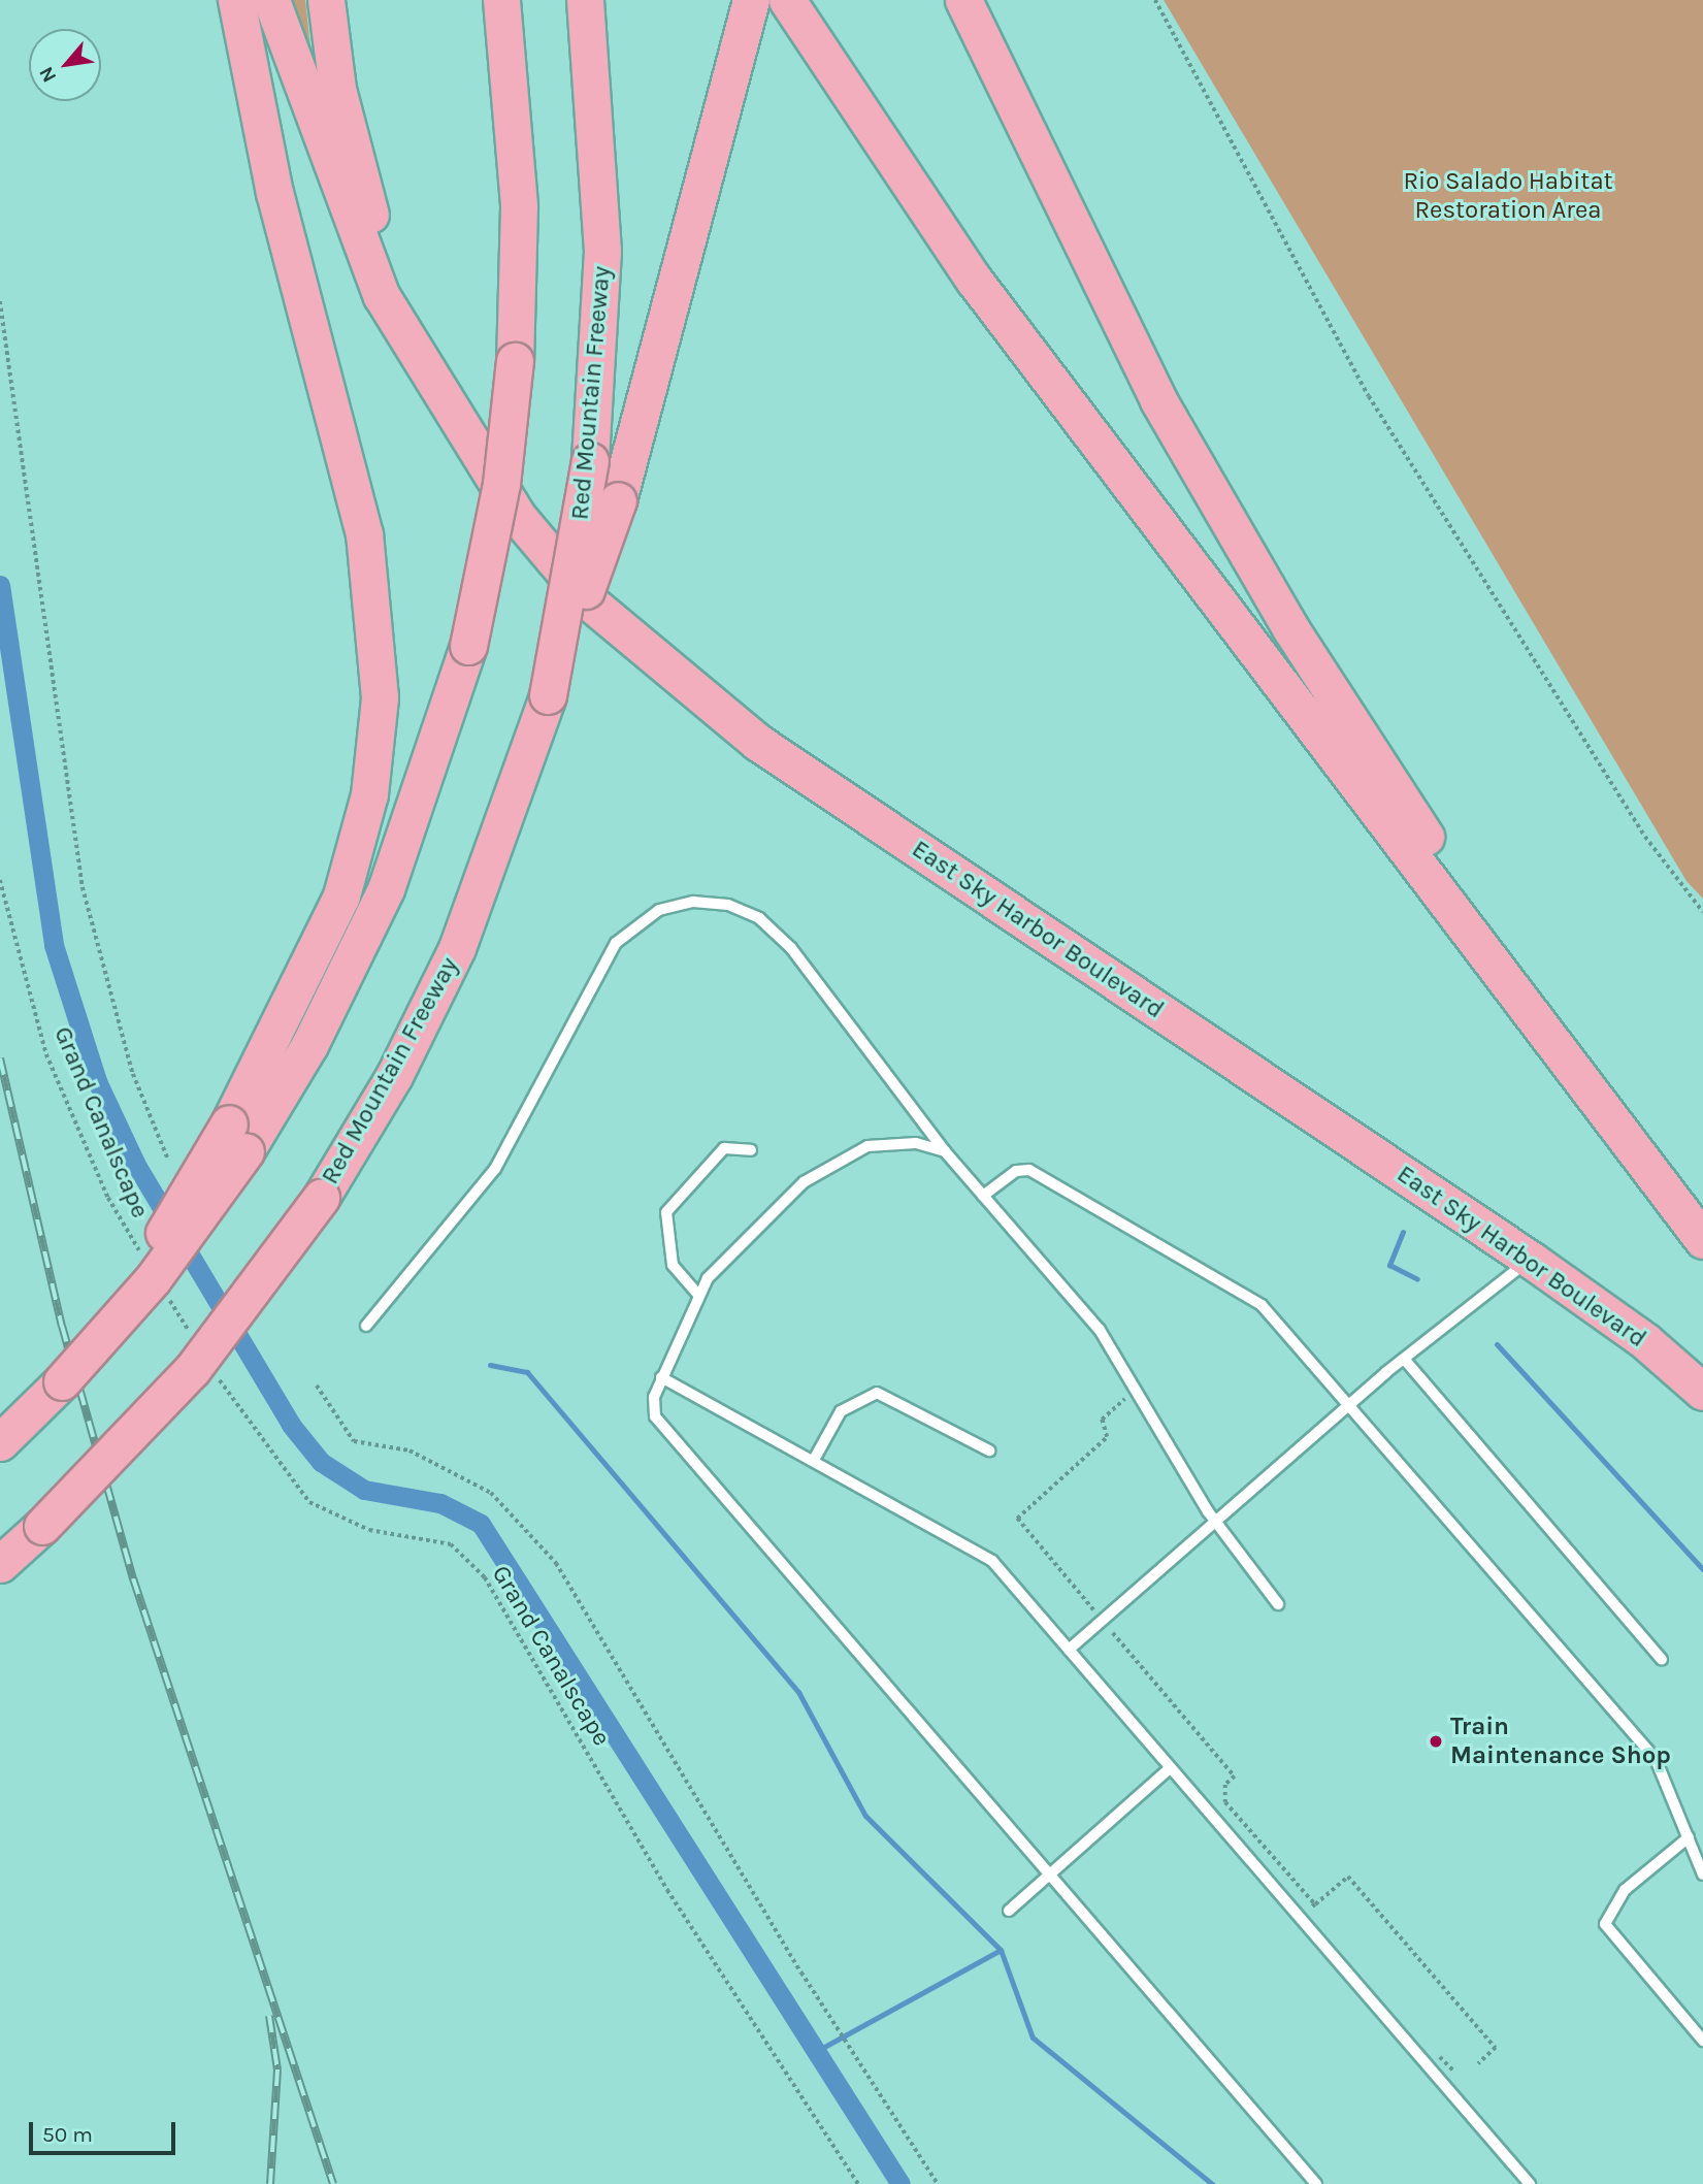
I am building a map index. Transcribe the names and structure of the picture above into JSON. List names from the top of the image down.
{
  "streets": {
    "highway": ["Red Mountain Freeway", "East Sky Harbor Boulevard"],
    "path": ["Grand Canalscape"]
  },
  "parks": ["Rio Salado Habitat Restoration Area"],
  "places": ["Train Maintenance Shop"],
  "scale_bar": "50 m",
  "north": "bottom left"
}
